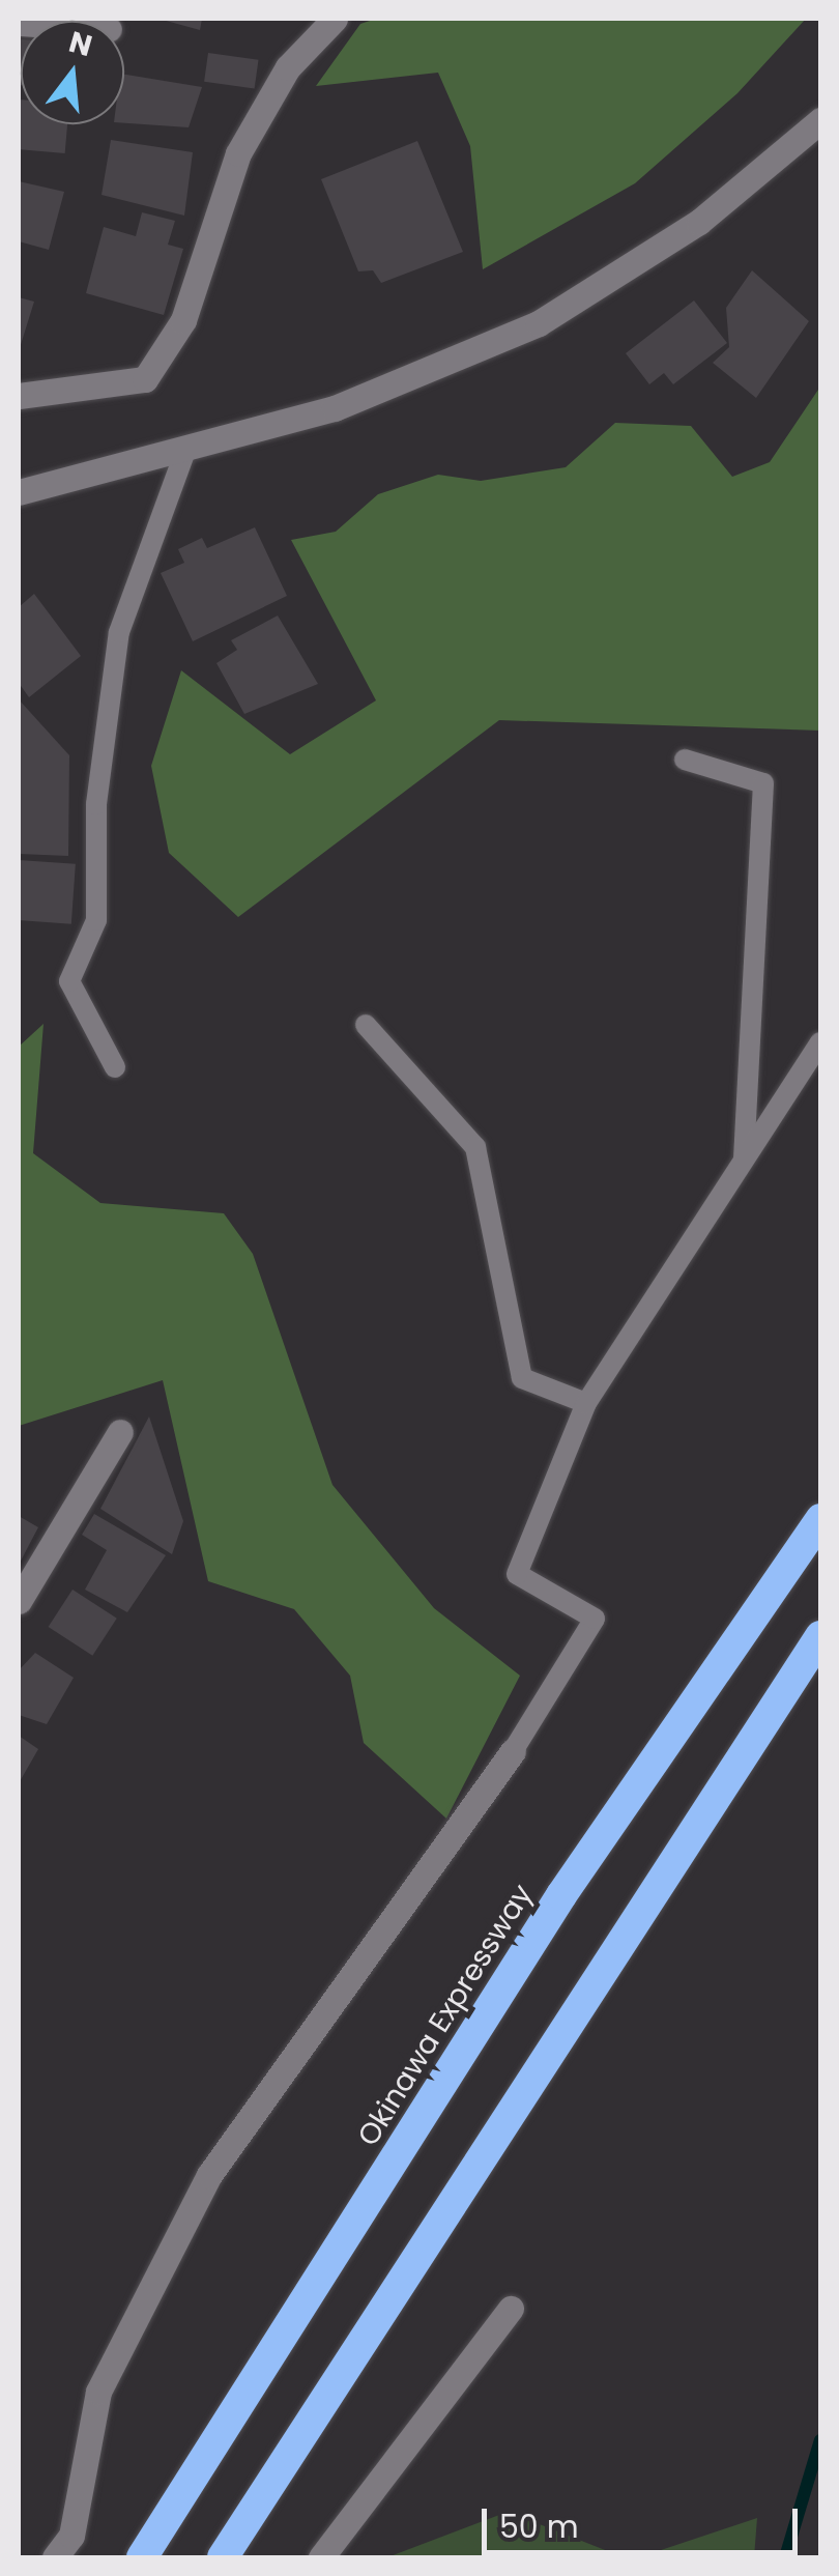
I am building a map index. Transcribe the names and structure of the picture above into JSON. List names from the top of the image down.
{
  "streets": {
    "highway": ["Okinawa Expressway"]
  },
  "scale_bar": "50 m",
  "north": "top"
}
